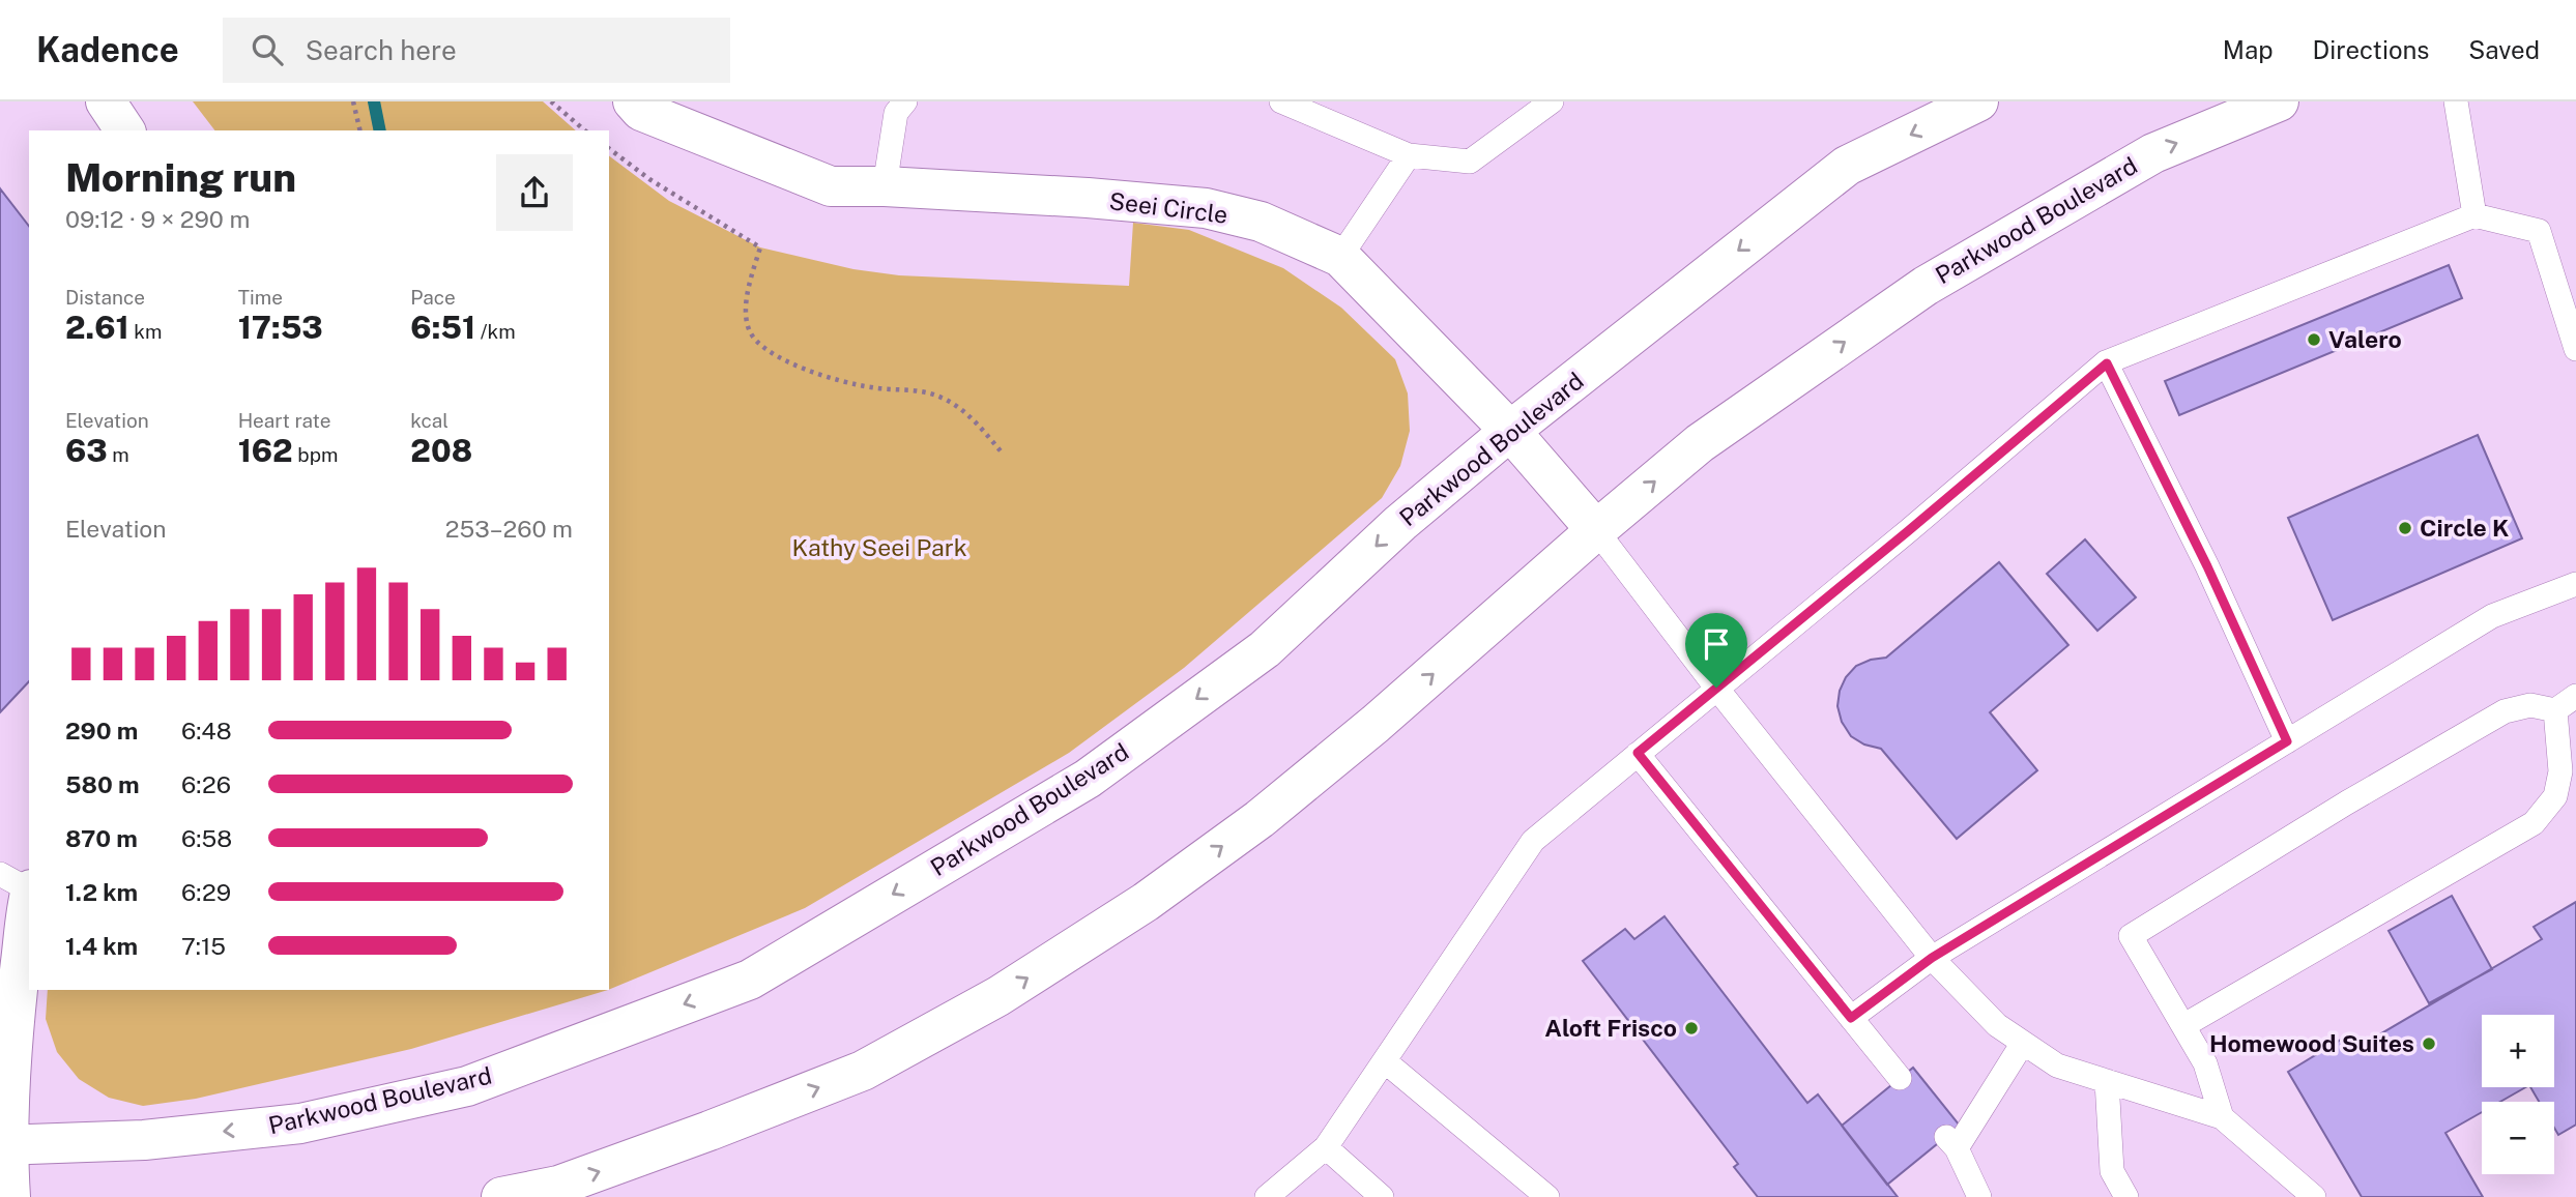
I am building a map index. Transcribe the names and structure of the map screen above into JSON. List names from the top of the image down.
{
  "streets": {
    "main road": ["Seei Circle", "Parkwood Boulevard"]
  },
  "crossings": [
    ["Seei Circle", "Parkwood Boulevard"]
  ],
  "parks": ["Kathy Seei Park"],
  "places": [
    "Valero",
    "Circle K",
    "Aloft Frisco",
    "Homewood Suites"
  ],
  "page": {
    "header": "Kadence",
    "search": "Search here",
    "nav": ["Map", "Directions", "Saved"],
    "heading": ["Morning run", "09:12 · 9 × 290 m"],
    "stats": [
      ["Distance", "2.61 km"],
      ["Time", "17:53"],
      ["Pace", "6:51 /km"],
      ["Elevation", "63 m"],
      ["Heart rate", "162 bpm"],
      ["kcal", "208"]
    ],
    "chart": ["Elevation", "253–260 m"],
    "list": [
      {
        "name": "290 m",
        "note": "6:48"
      },
      {
        "name": "580 m",
        "note": "6:26"
      },
      {
        "name": "870 m",
        "note": "6:58"
      },
      {
        "name": "1.2 km",
        "note": "6:29"
      },
      {
        "name": "1.4 km",
        "note": "7:15"
      }
    ],
    "map_buttons": ["+", "−"]
  }
}
